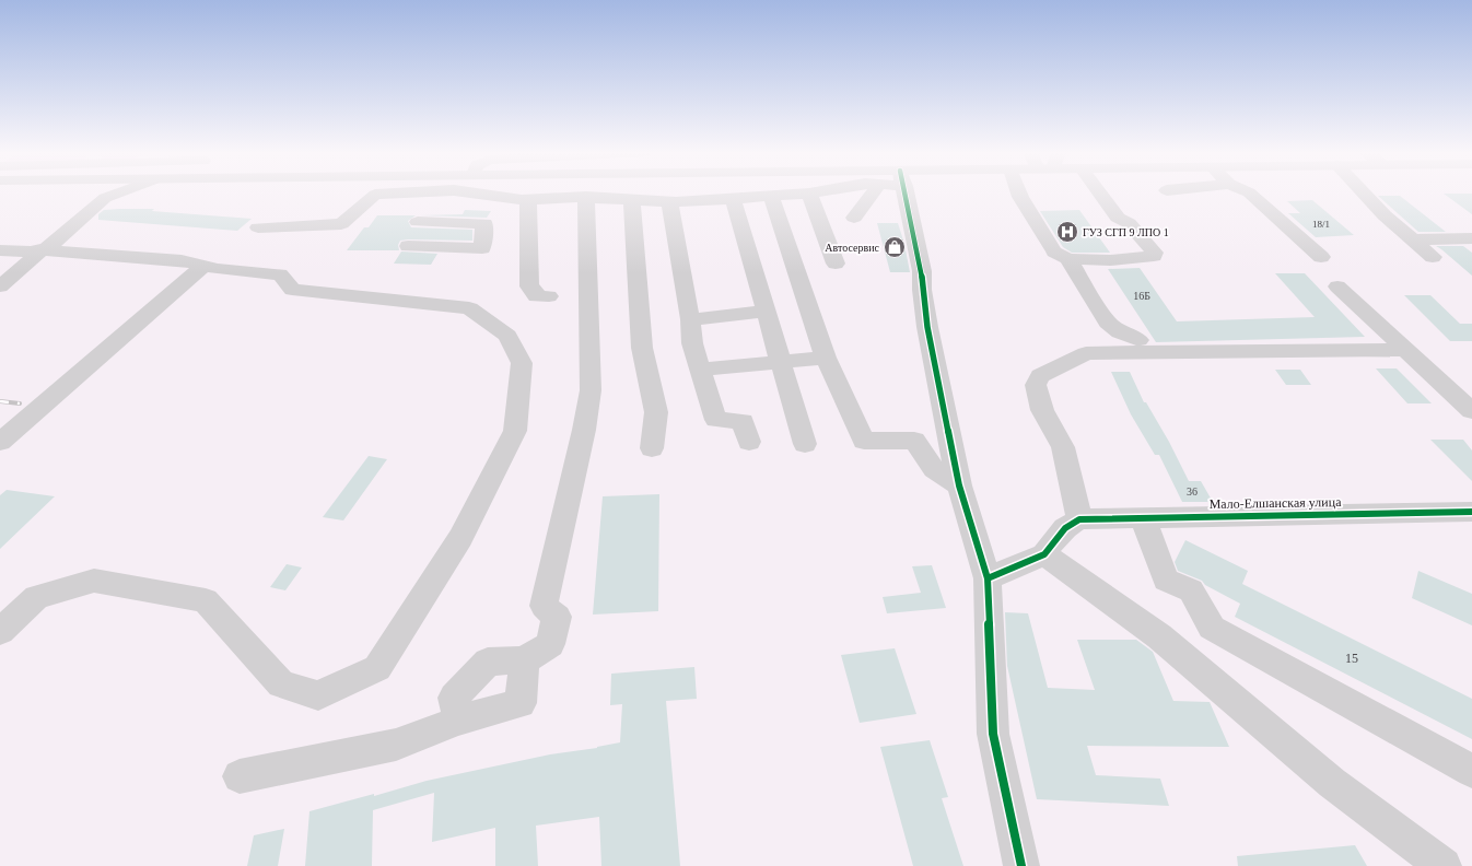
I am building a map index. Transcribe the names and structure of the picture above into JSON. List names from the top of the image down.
{
  "streets": {
    "main road": ["Мало-Елшанская улица"]
  },
  "places": {
    "hospital": ["ГУЗ СГП 9 ЛПО 1"],
    "shop": ["Автосервис"]
  },
  "house_numbers": [
    "18/1",
    "16Б",
    "36",
    "15"
  ]
}
